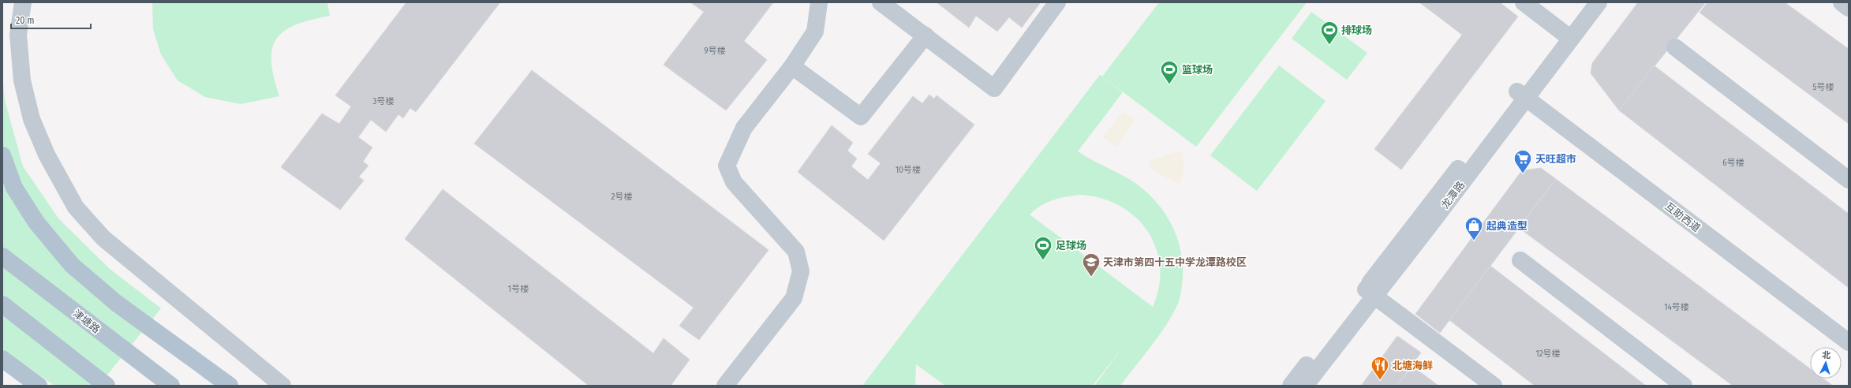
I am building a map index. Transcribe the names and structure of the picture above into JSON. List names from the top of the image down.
{
  "streets": {
    "main road": ["津塘路"],
    "street": ["龙潭路", "互助西道"]
  },
  "crossings": [
    ["龙潭路", "互助西道"]
  ],
  "places": {
    "sports": ["排球场", "篮球场", "足球场"],
    "supermarket": ["天旺超市"],
    "shop": ["起典造型"],
    "school or university": ["天津市第四十五中学龙潭路校区"],
    "restaurant": ["北塘海鲜"]
  },
  "house_numbers": [
    "9号楼",
    "5号楼",
    "3号楼",
    "6号楼",
    "10号楼",
    "2号楼",
    "1号楼",
    "14号楼",
    "12号楼"
  ],
  "scale_bar": "20 m",
  "north": "top"
}
